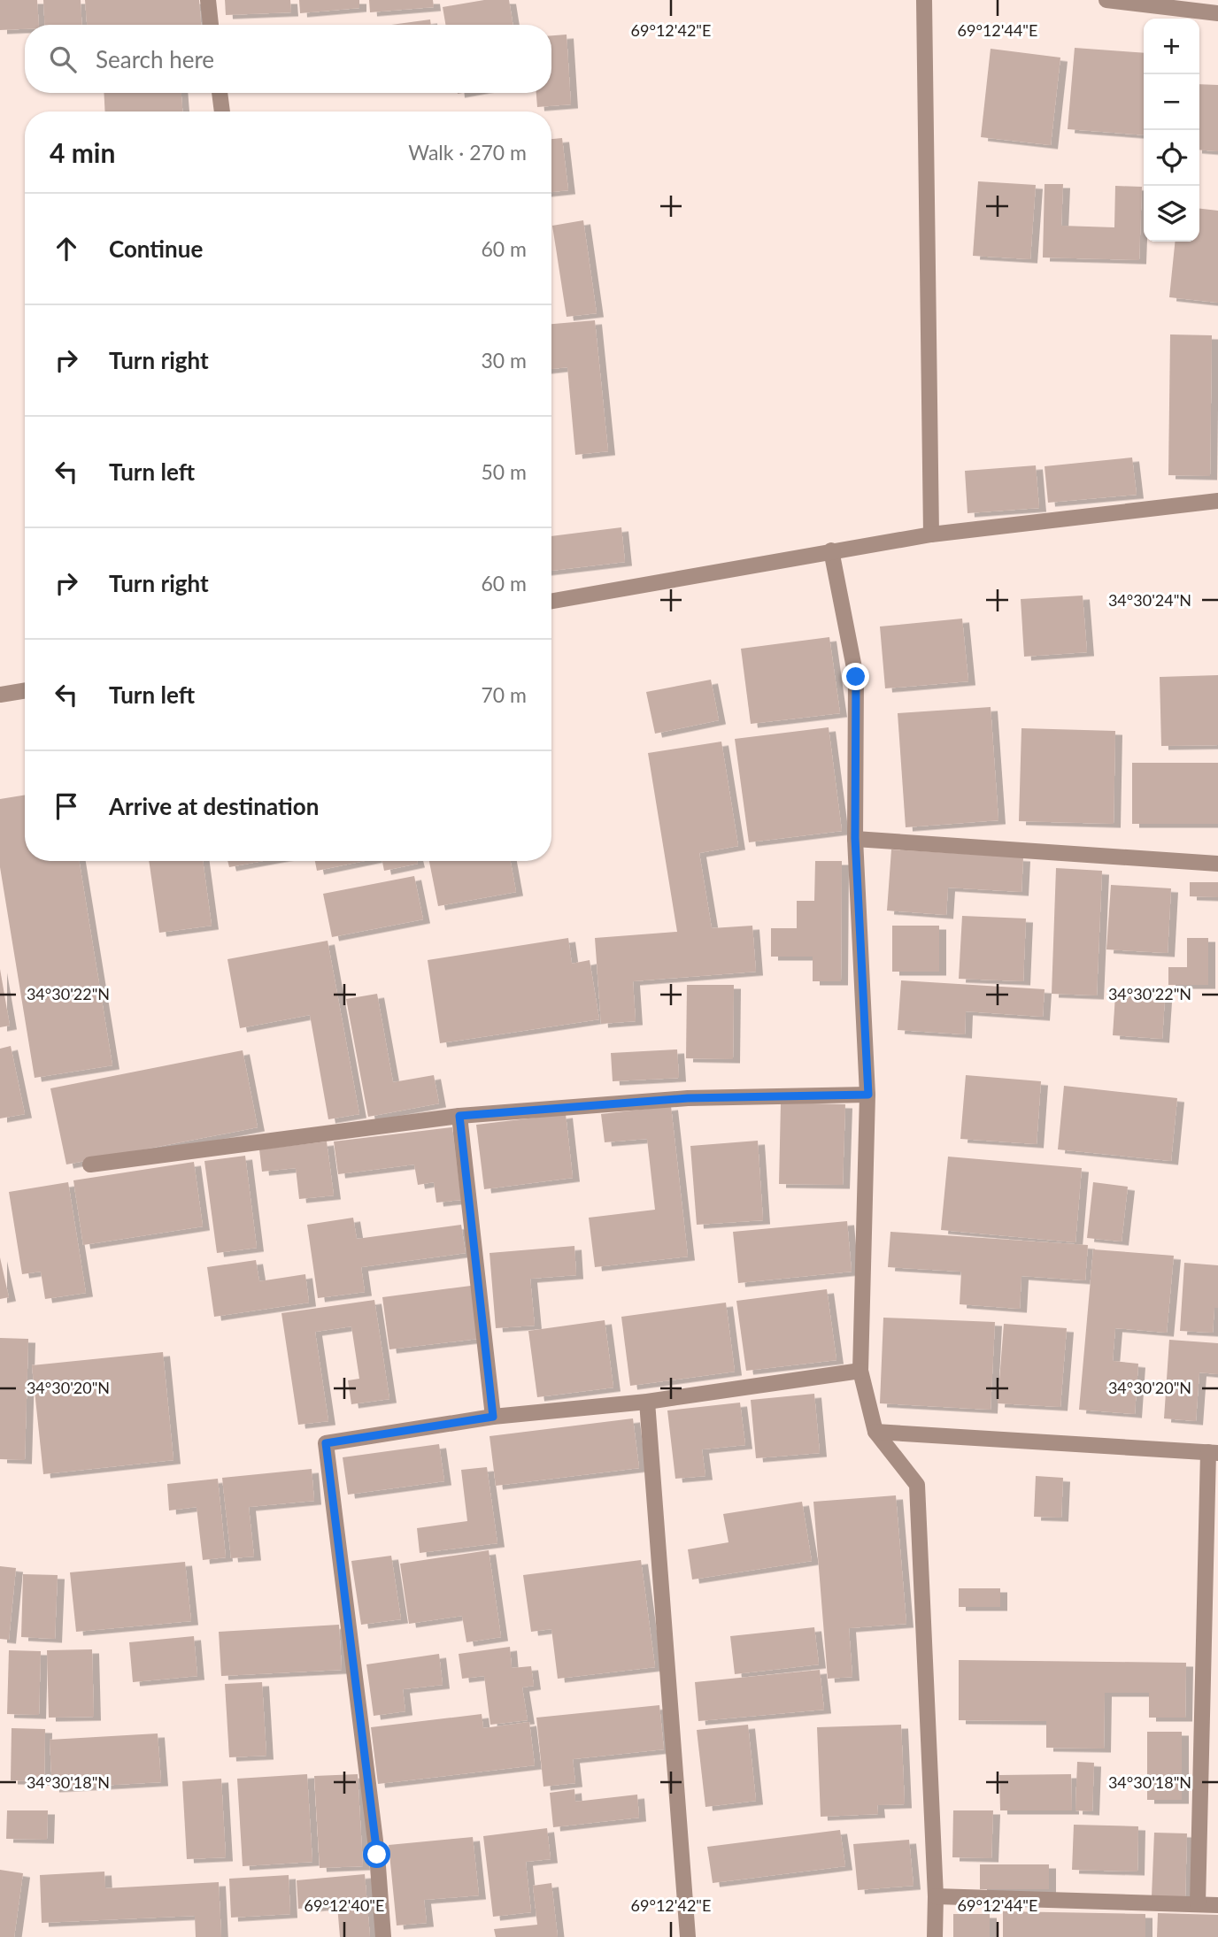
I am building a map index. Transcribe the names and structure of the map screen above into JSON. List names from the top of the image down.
{
  "page": {
    "map_buttons": ["+", "−"],
    "search": "Search here",
    "heading": ["4 min", "Walk · 270 m"],
    "list": [
      ["Continue", "60 m"],
      ["Turn right", "30 m"],
      ["Turn left", "50 m"],
      ["Turn right", "60 m"],
      ["Turn left", "70 m"],
      "Arrive at destination"
    ]
  },
  "coordinates": [
    "69°12'42\"E",
    "69°12'44\"E",
    "34°30'24\"N",
    "34°30'22\"N",
    "34°30'20\"N",
    "34°30'18\"N",
    "69°12'40\"E"
  ]
}
